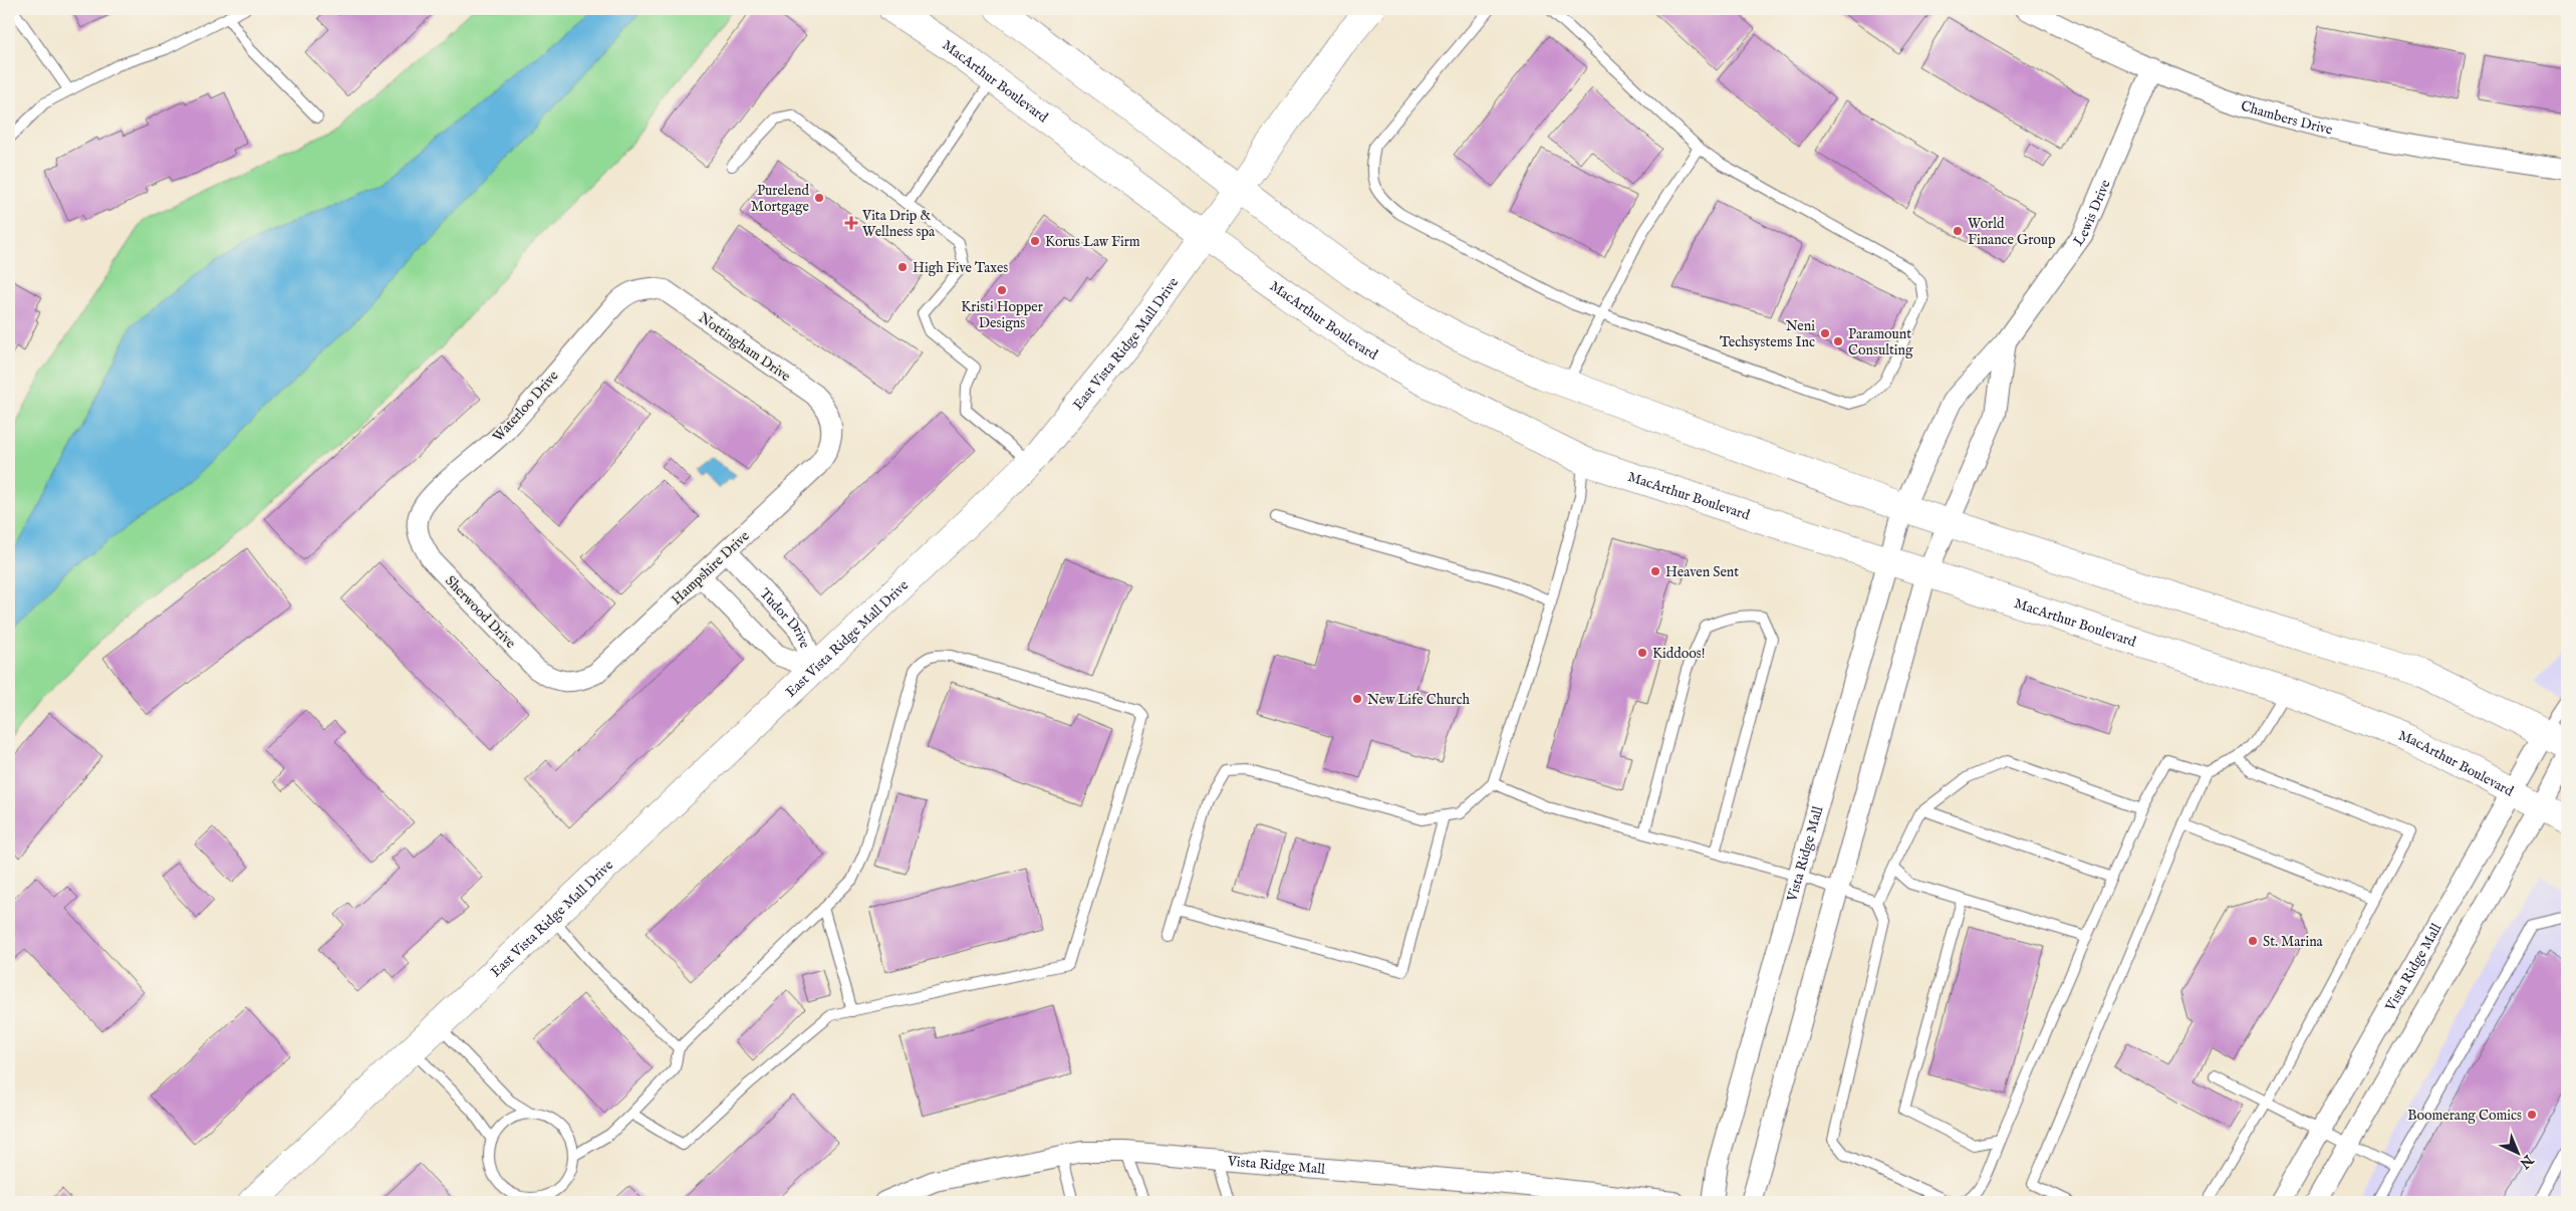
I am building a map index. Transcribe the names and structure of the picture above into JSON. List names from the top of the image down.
{
  "streets": {
    "main road": ["MacArthur Boulevard", "East Vista Ridge Mall Drive"],
    "street": [
      "Chambers Drive",
      "Lewis Drive",
      "Nottingham Drive",
      "Waterloo Drive",
      "Hampshire Drive",
      "Sherwood Drive",
      "Tudor Drive",
      "Vista Ridge Mall"
    ]
  },
  "crossings": [
    ["MacArthur Boulevard", "East Vista Ridge Mall Drive"],
    ["MacArthur Boulevard", "Vista Ridge Mall"],
    ["Chambers Drive", "Lewis Drive"],
    ["Lewis Drive", "Vista Ridge Mall"],
    ["East Vista Ridge Mall Drive", "Tudor Drive"],
    ["Nottingham Drive", "Waterloo Drive"],
    ["Nottingham Drive", "Hampshire Drive"],
    ["Waterloo Drive", "Sherwood Drive"],
    ["Hampshire Drive", "Sherwood Drive"],
    ["Hampshire Drive", "Tudor Drive"]
  ],
  "places": {
    "other": [
      "Purelend Mortgage",
      "World Finance Group",
      "Korus Law Firm",
      "High Five Taxes",
      "Kristi Hopper Designs",
      "Neni Techsystems Inc",
      "Paramount Consulting",
      "Heaven Sent",
      "Kiddoos!",
      "New Life Church",
      "St. Marina",
      "Boomerang Comics"
    ],
    "health": ["Vita Drip & Wellness spa"]
  },
  "north": "bottom right"
}
